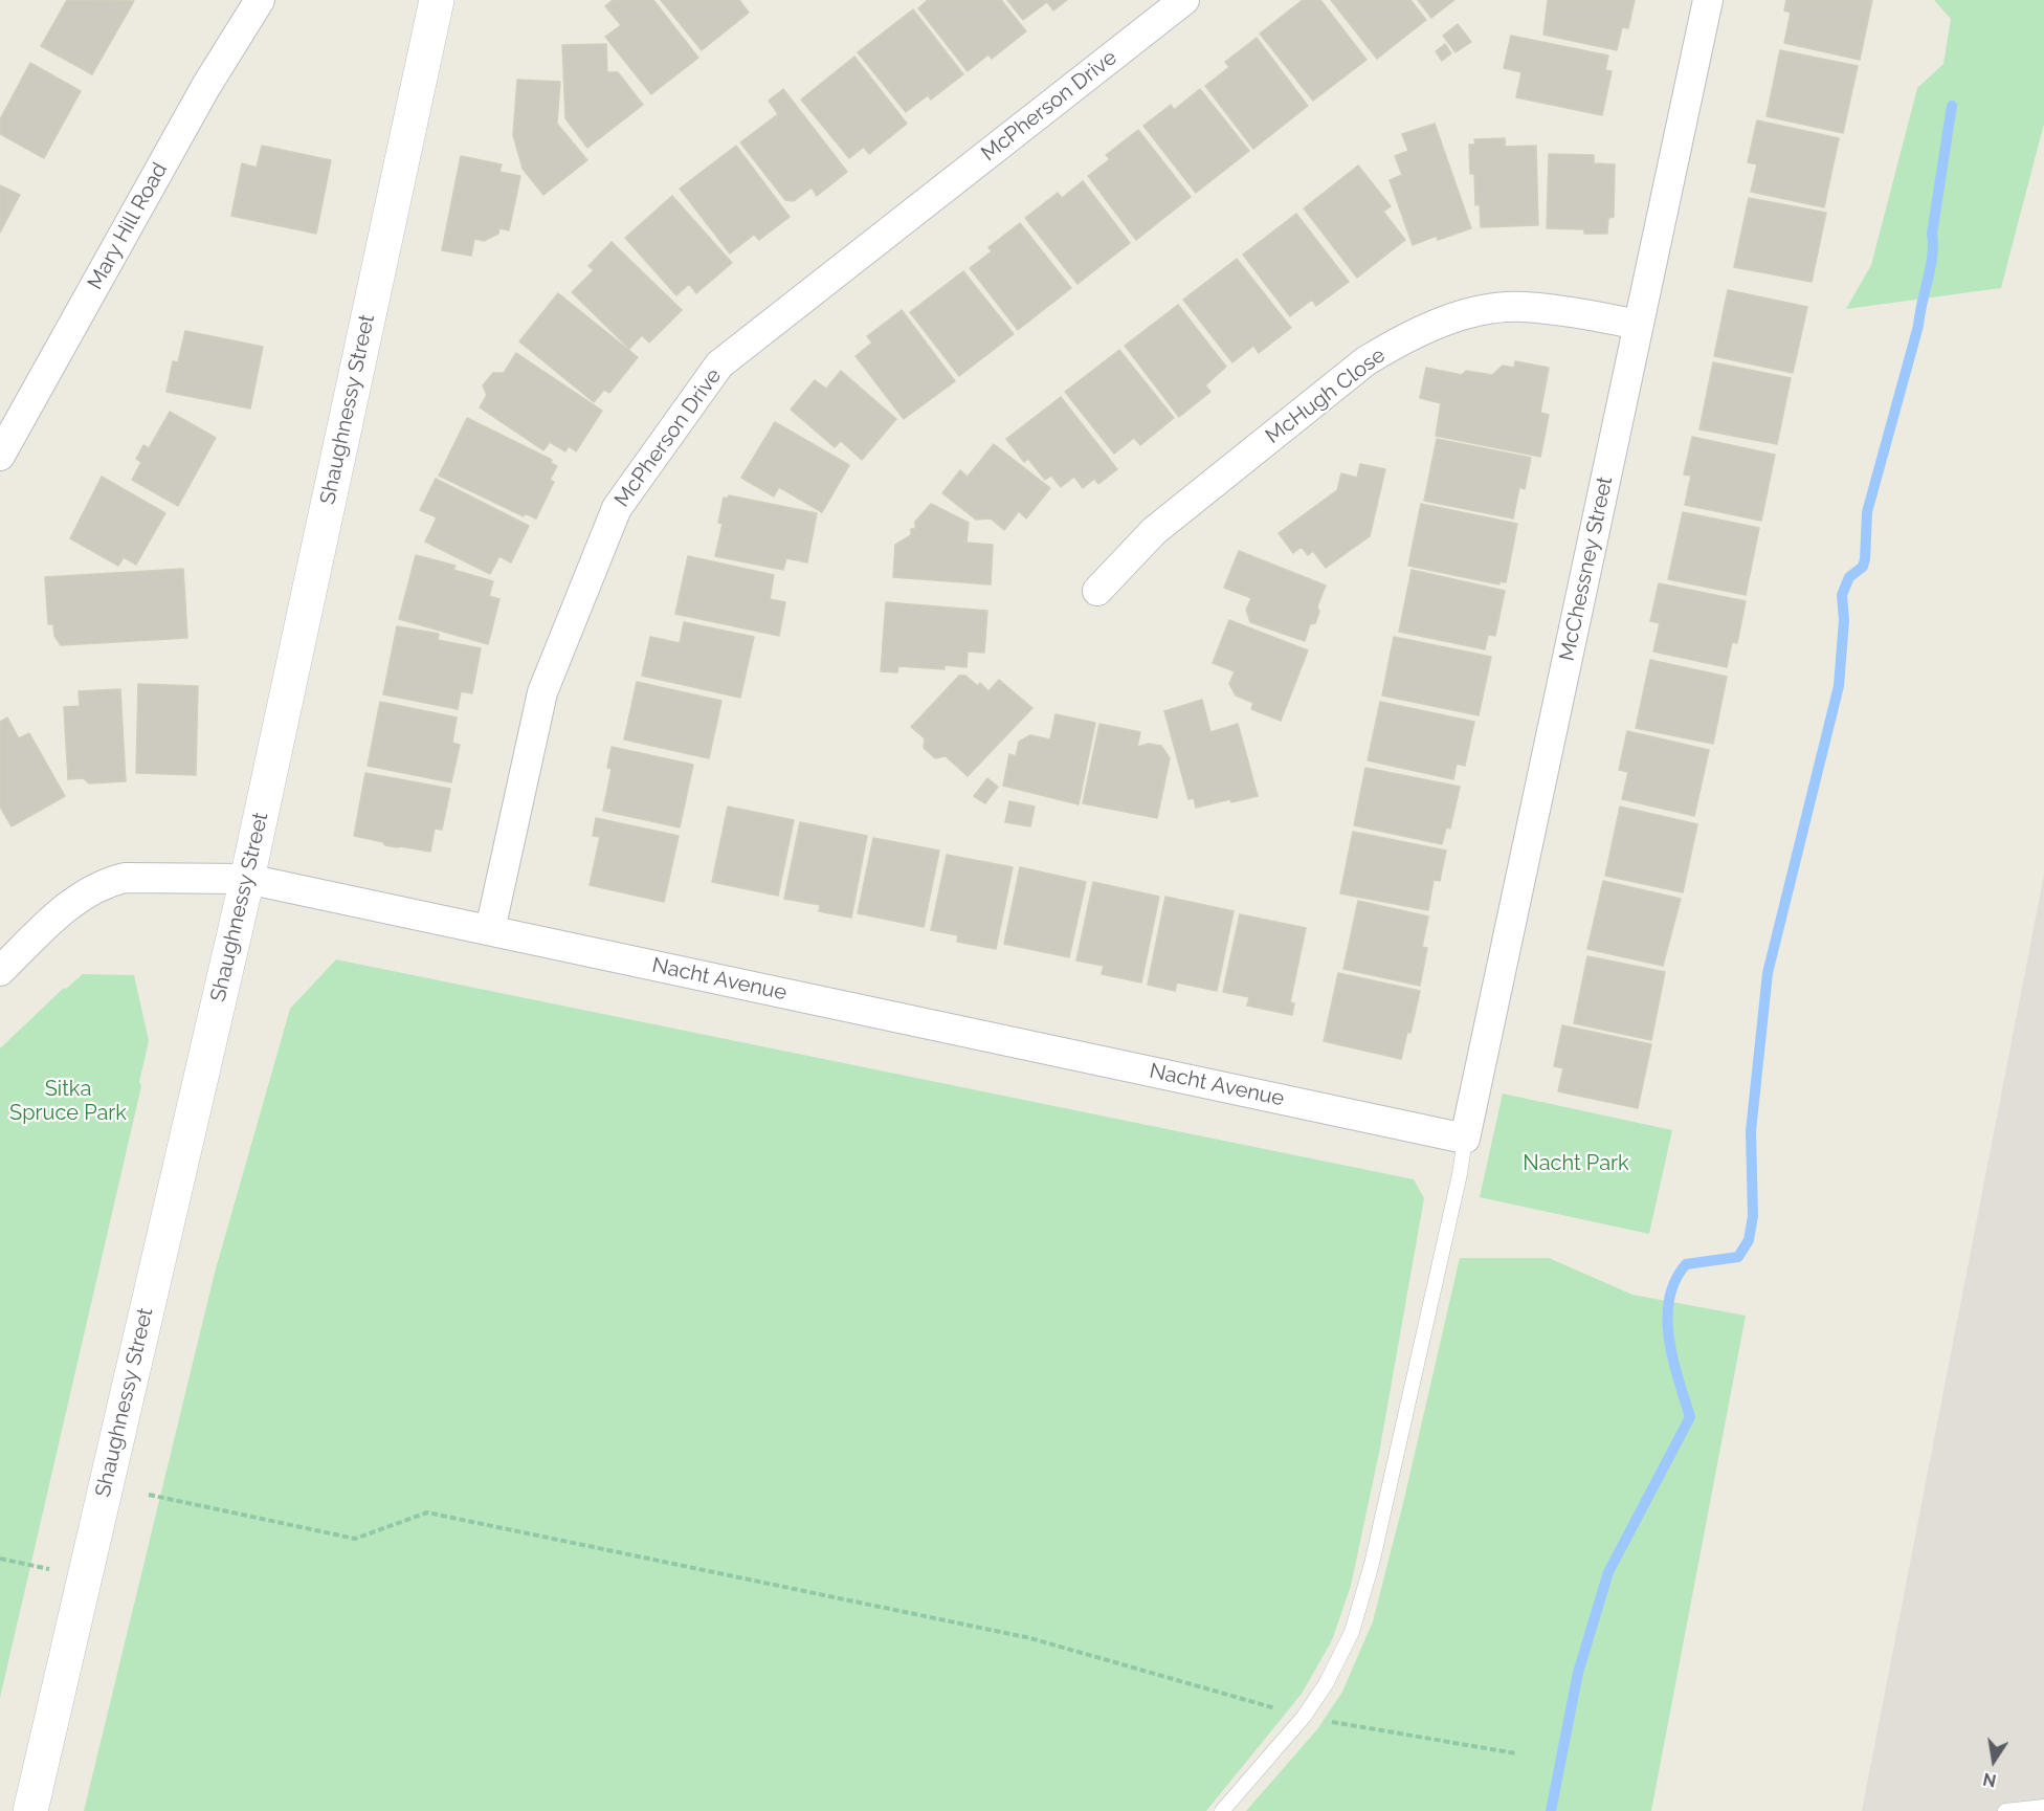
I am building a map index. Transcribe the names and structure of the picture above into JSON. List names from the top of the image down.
{
  "streets": {
    "main road": ["Shaughnessy Street"],
    "street": [
      "McPherson Drive",
      "Mary Hill Road",
      "McHugh Close",
      "McChessney Street",
      "Nacht Avenue"
    ]
  },
  "crossings": [
    ["McPherson Drive", "Nacht Avenue"],
    ["McHugh Close", "McChessney Street"],
    ["Shaughnessy Street", "Nacht Avenue"],
    ["McChessney Street", "Nacht Avenue"]
  ],
  "parks": ["Sitka Spruce Park", "Nacht Park"],
  "north": "bottom"
}
